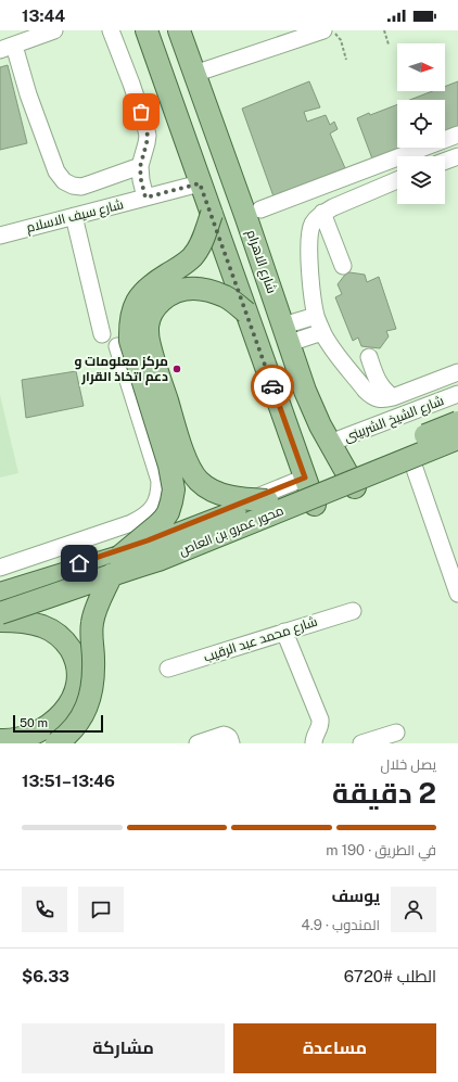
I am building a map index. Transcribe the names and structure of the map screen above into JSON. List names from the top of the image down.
{
  "streets": {
    "main road": ["شارع الاهرام", "محور عمرو بن العاص"],
    "street": ["شارع سيف الاسلام", "شارع الشيخ الشربينى", "شارع محمد عبد الرقيب"]
  },
  "crossings": [
    ["شارع الاهرام", "شارع الشيخ الشربينى"]
  ],
  "places": ["مركز معلومات و دعم اتخاذ القرار"],
  "scale_bar": "50 m",
  "north": "right",
  "page": {
    "status": "13:44",
    "scale": "50 m",
    "heading": ["2 دقيقة", "يصل خلال", "13:46–13:51"],
    "panel": [
      "يوسف",
      "المندوب · 4.9",
      "الطلب #6720",
      "$6.33"
    ],
    "bar": "في الطريق · 190 m",
    "buttons": ["مساعدة", "مشاركة"]
  }
}
